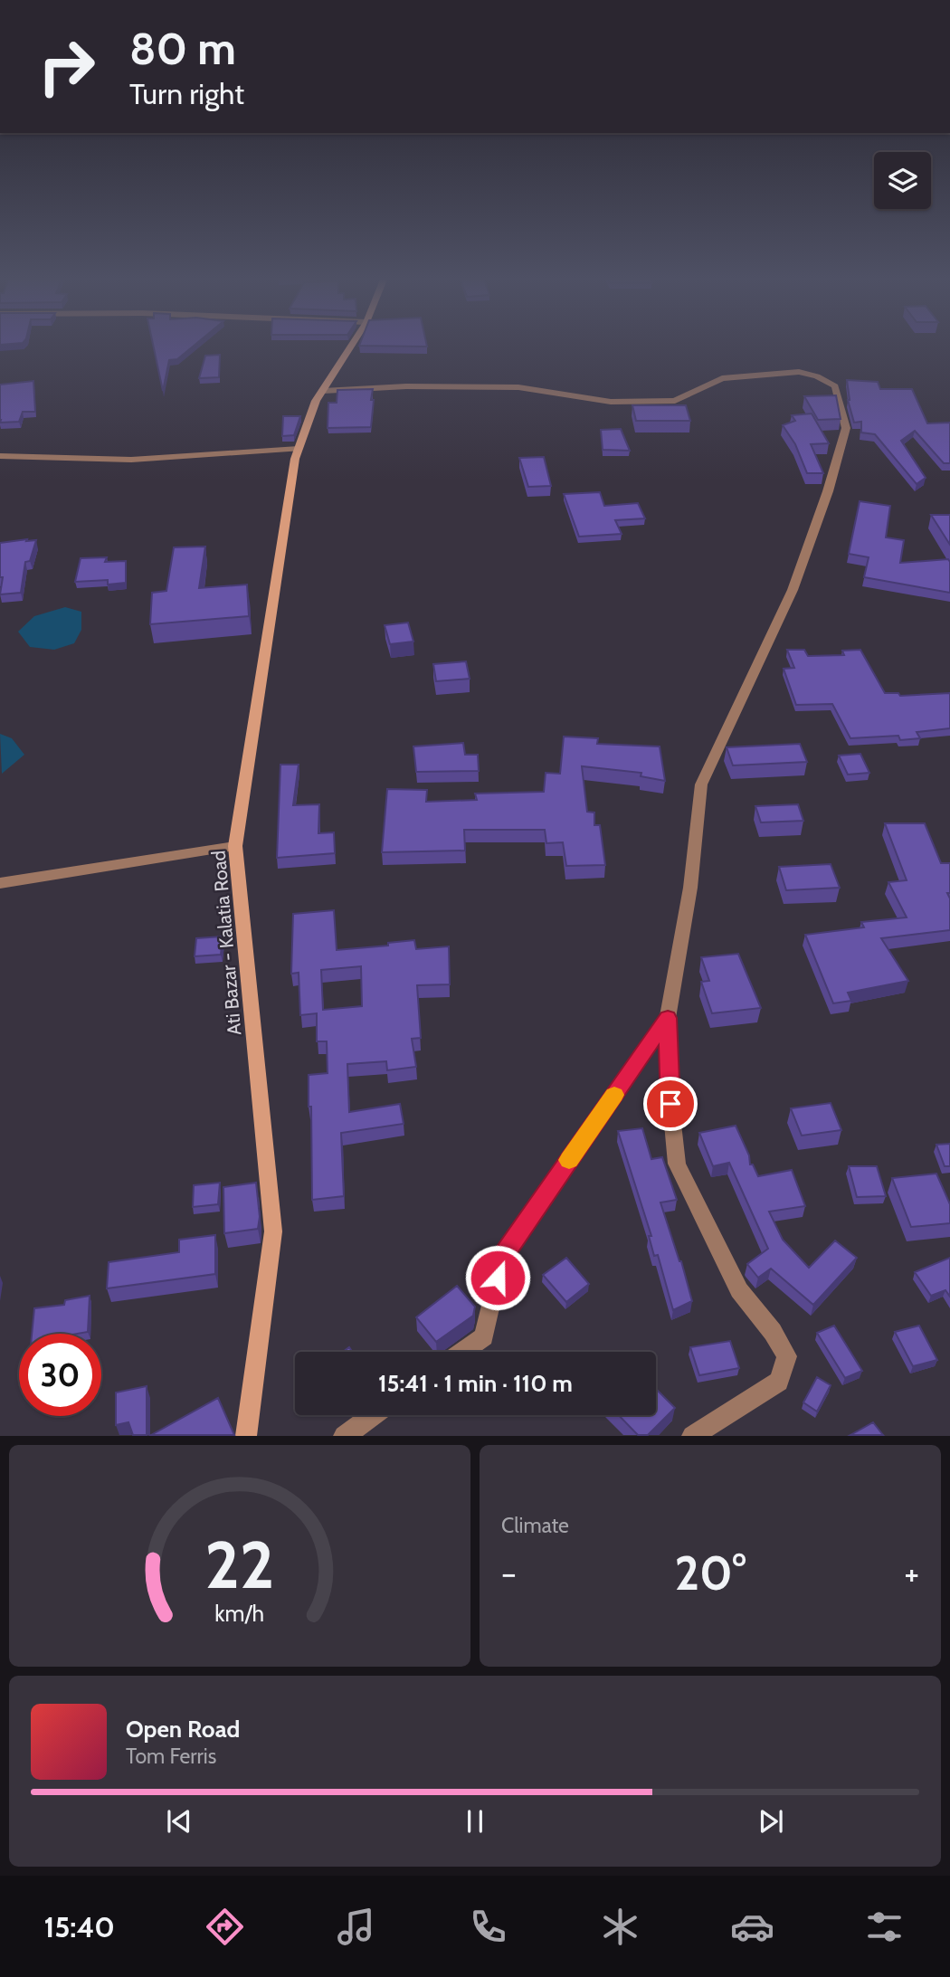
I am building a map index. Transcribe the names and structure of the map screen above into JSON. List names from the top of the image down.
{
  "streets": {
    "main road": ["Ati Bazar - Kalatia Road"]
  },
  "page": {
    "turn": ["80 m", "Turn right"],
    "limit": "30",
    "trip": "15:41 · 1 min · 110 m",
    "tile": "Climate",
    "heat": ["−", "20°", "+"],
    "song": ["Open Road", "Tom Ferris"],
    "tabs": "15:40",
    "gauge": ["22", "km/h"]
  }
}
